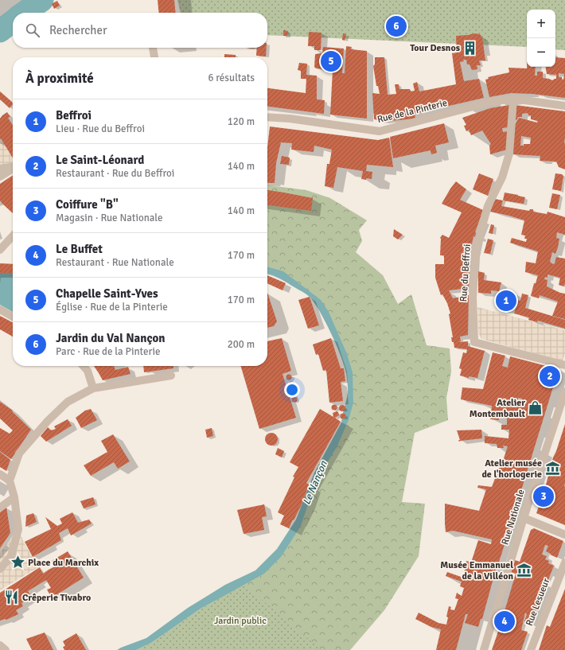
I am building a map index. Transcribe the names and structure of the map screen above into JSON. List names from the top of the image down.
{
  "streets": {
    "street": [
      "Rue de la Pinterie",
      "Rue du Beffroi",
      "Rue Nationale",
      "Rue Lesueur"
    ]
  },
  "crossings": [
    ["Rue de la Pinterie", "Rue du Beffroi"]
  ],
  "water": ["Le Nançon"],
  "parks": ["Jardin public"],
  "places": {
    "building": ["Tour Desnos"],
    "shop": ["Atelier Montembault"],
    "museum": ["Atelier musée de l'horlogerie", "Musée Emmanuel de la Villéon"],
    "place": ["Place du Marchix"],
    "restaurant": ["Crêperie Tivabro"]
  },
  "page": {
    "map_buttons": ["+", "−"],
    "search": "Rechercher",
    "pins": [
      "6",
      "5",
      "1",
      "2",
      "3",
      "4"
    ],
    "heading": ["À proximité", "6 résultats"],
    "list": [
      {
        "mark": "1",
        "name": "Beffroi",
        "note": "Lieu · Rue du Beffroi",
        "value": "120 m"
      },
      {
        "mark": "2",
        "name": "Le Saint-Léonard",
        "note": "Restaurant · Rue du Beffroi",
        "value": "140 m"
      },
      {
        "mark": "3",
        "name": "Coiffure \"B\"",
        "note": "Magasin · Rue Nationale",
        "value": "140 m"
      },
      {
        "mark": "4",
        "name": "Le Buffet",
        "note": "Restaurant · Rue Nationale",
        "value": "170 m"
      },
      {
        "mark": "5",
        "name": "Chapelle Saint-Yves",
        "note": "Église · Rue de la Pinterie",
        "value": "170 m"
      },
      {
        "mark": "6",
        "name": "Jardin du Val Nançon",
        "note": "Parc · Rue de la Pinterie",
        "value": "200 m"
      }
    ]
  }
}
